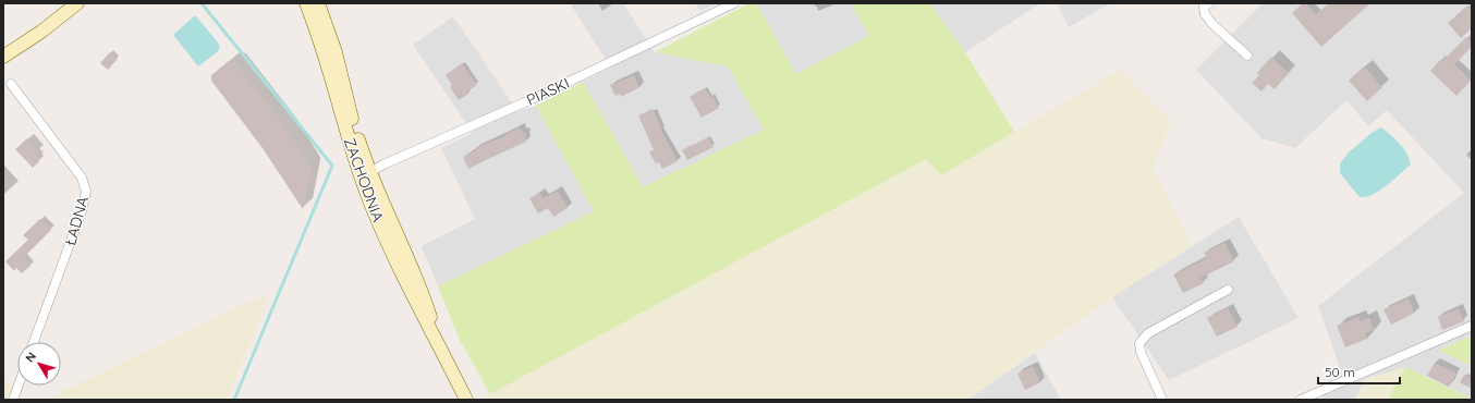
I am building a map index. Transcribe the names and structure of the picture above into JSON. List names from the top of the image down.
{
  "streets": {
    "main road": ["ZACHODNIA"],
    "street": ["PIASKI", "ŁADNA"]
  },
  "crossings": [
    ["PIASKI", "ZACHODNIA"]
  ],
  "scale_bar": "50 m",
  "north": "top left"
}
